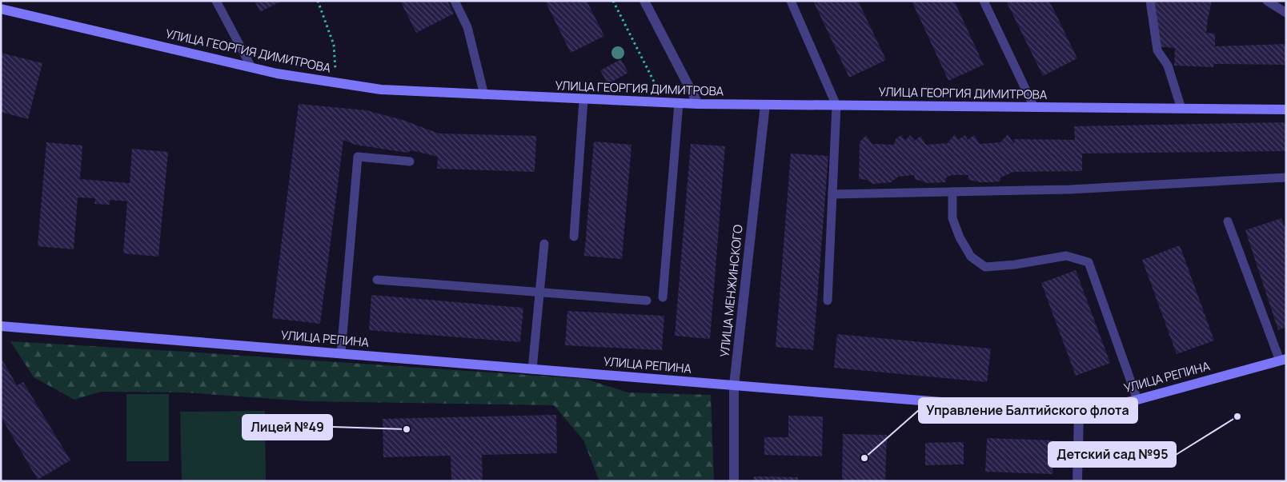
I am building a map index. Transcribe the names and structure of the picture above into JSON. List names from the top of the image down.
{
  "streets": {
    "street": ["УЛИЦА ГЕОРГИЯ ДИМИТРОВА", "УЛИЦА МЕНЖИНСКОГО", "УЛИЦА РЕПИНА"]
  },
  "crossings": [
    ["УЛИЦА ГЕОРГИЯ ДИМИТРОВА", "УЛИЦА МЕНЖИНСКОГО"],
    ["УЛИЦА МЕНЖИНСКОГО", "УЛИЦА РЕПИНА"]
  ],
  "places": ["Детский сад №95", "Лицей №49", "Управление Балтийского флота"]
}
